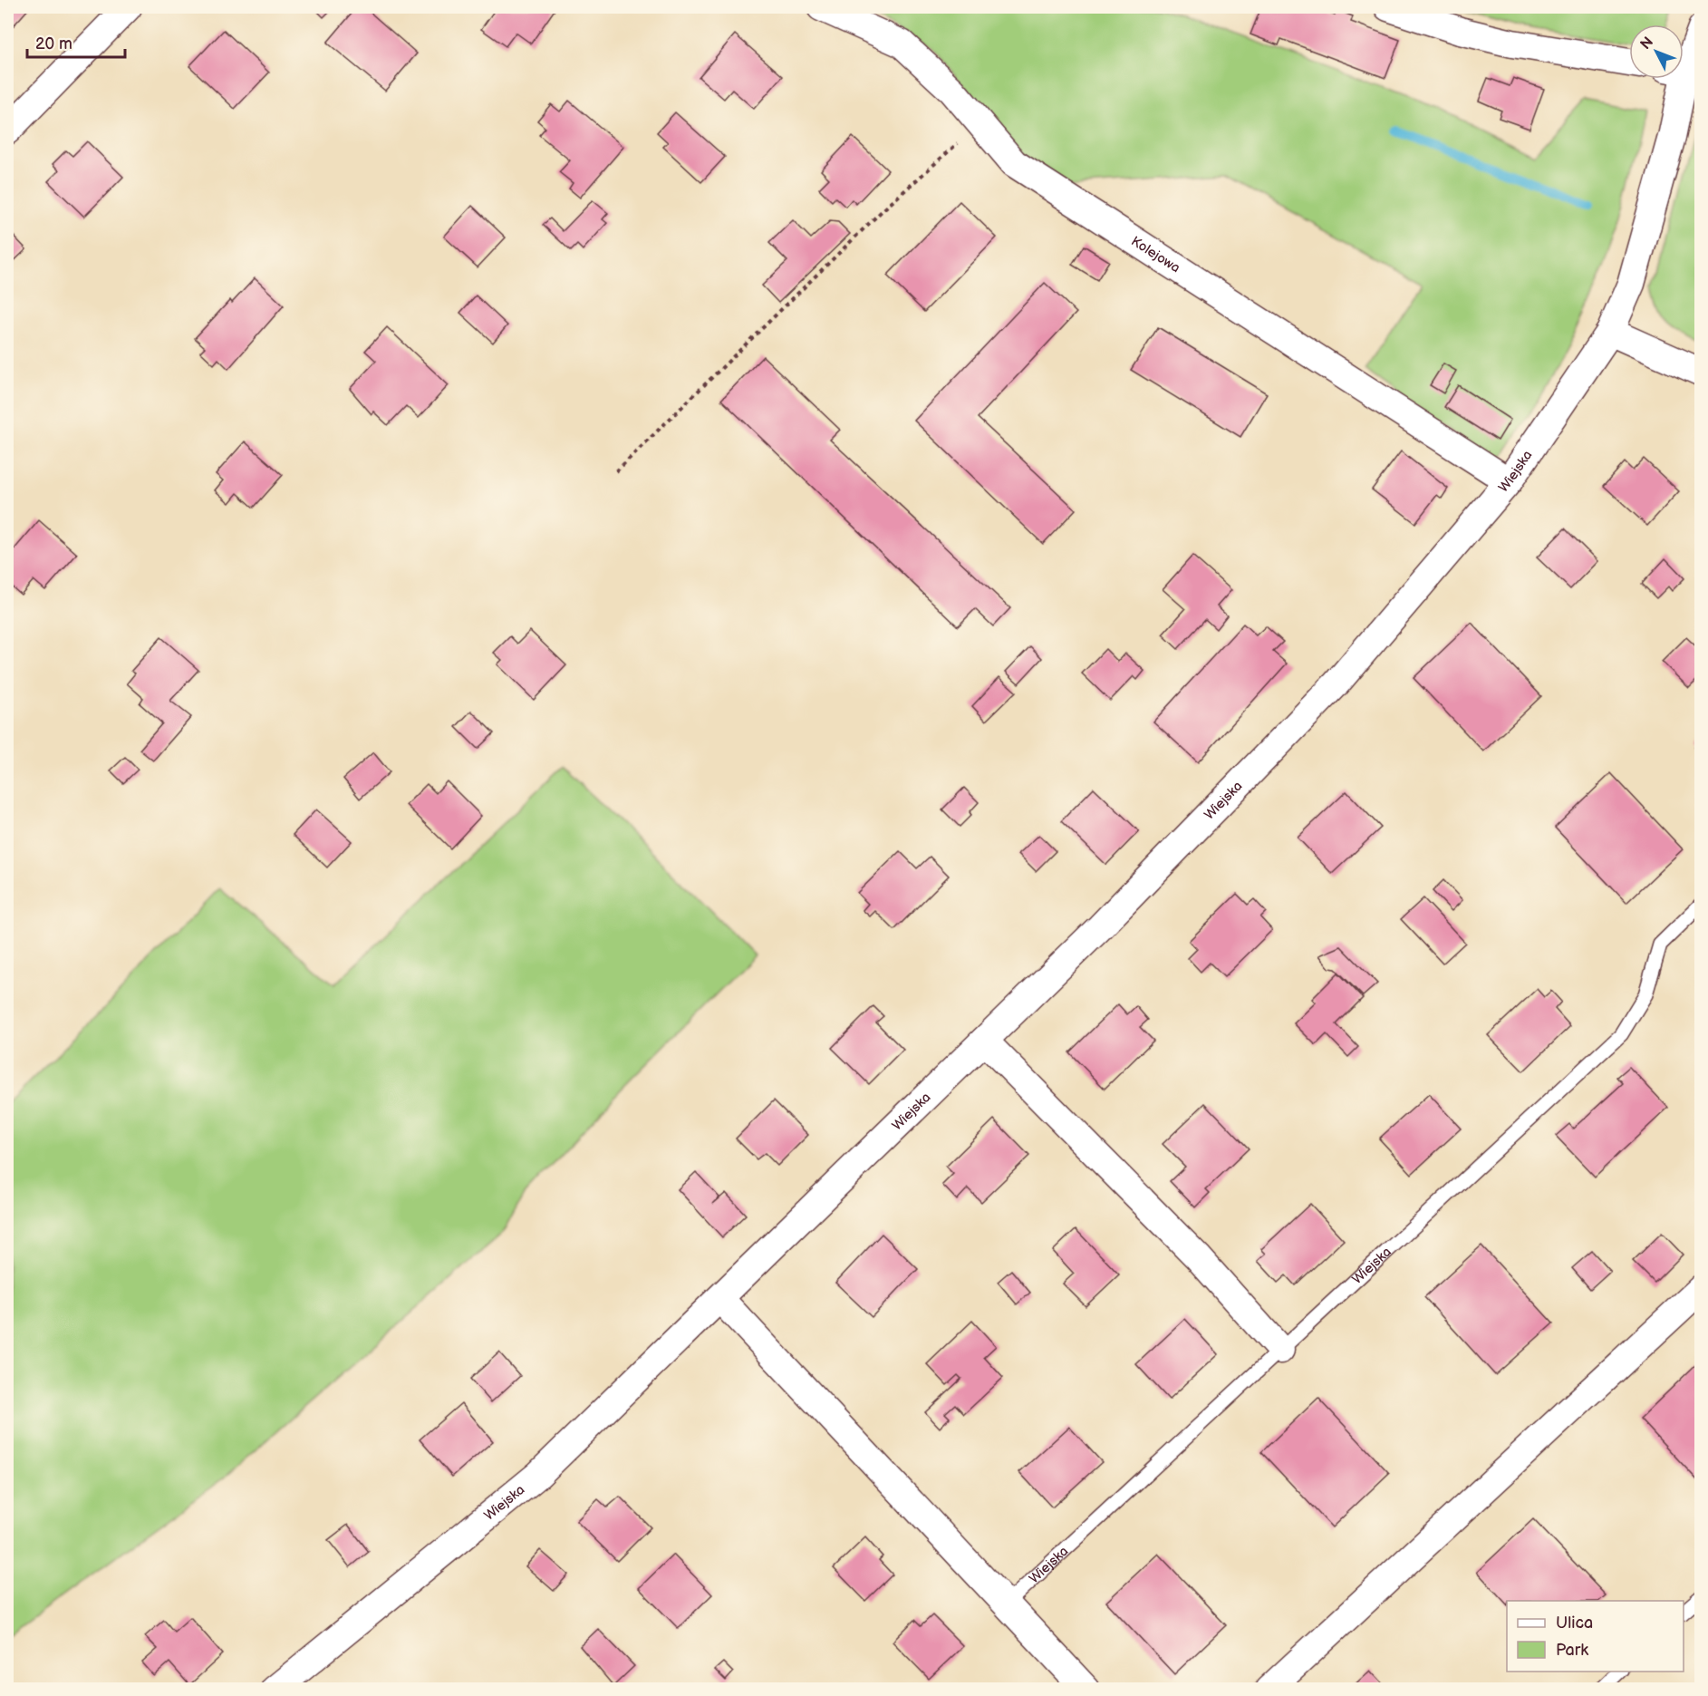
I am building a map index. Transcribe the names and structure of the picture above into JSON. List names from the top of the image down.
{
  "streets": {
    "street": ["Kolejowa", "Wiejska"]
  },
  "crossings": [
    ["Kolejowa", "Wiejska"]
  ],
  "legend": ["Ulica", "Park"],
  "scale_bar": "20 m",
  "north": "top left"
}
